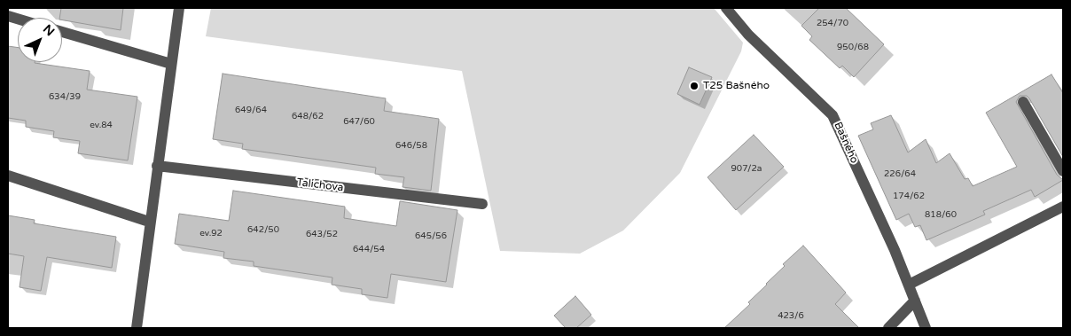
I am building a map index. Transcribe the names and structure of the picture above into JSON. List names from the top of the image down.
{
  "streets": {
    "street": ["Bašného", "Talichova"]
  },
  "places": ["T25 Bašného"],
  "house_numbers": [
    "254/70",
    "950/68",
    "634/39",
    "649/64",
    "648/62",
    "647/60",
    "ev.84",
    "646/58",
    "907/2a",
    "226/64",
    "174/62",
    "818/60",
    "642/50",
    "ev.92",
    "643/52",
    "645/56",
    "644/54",
    "423/6"
  ],
  "north": "top right"
}
